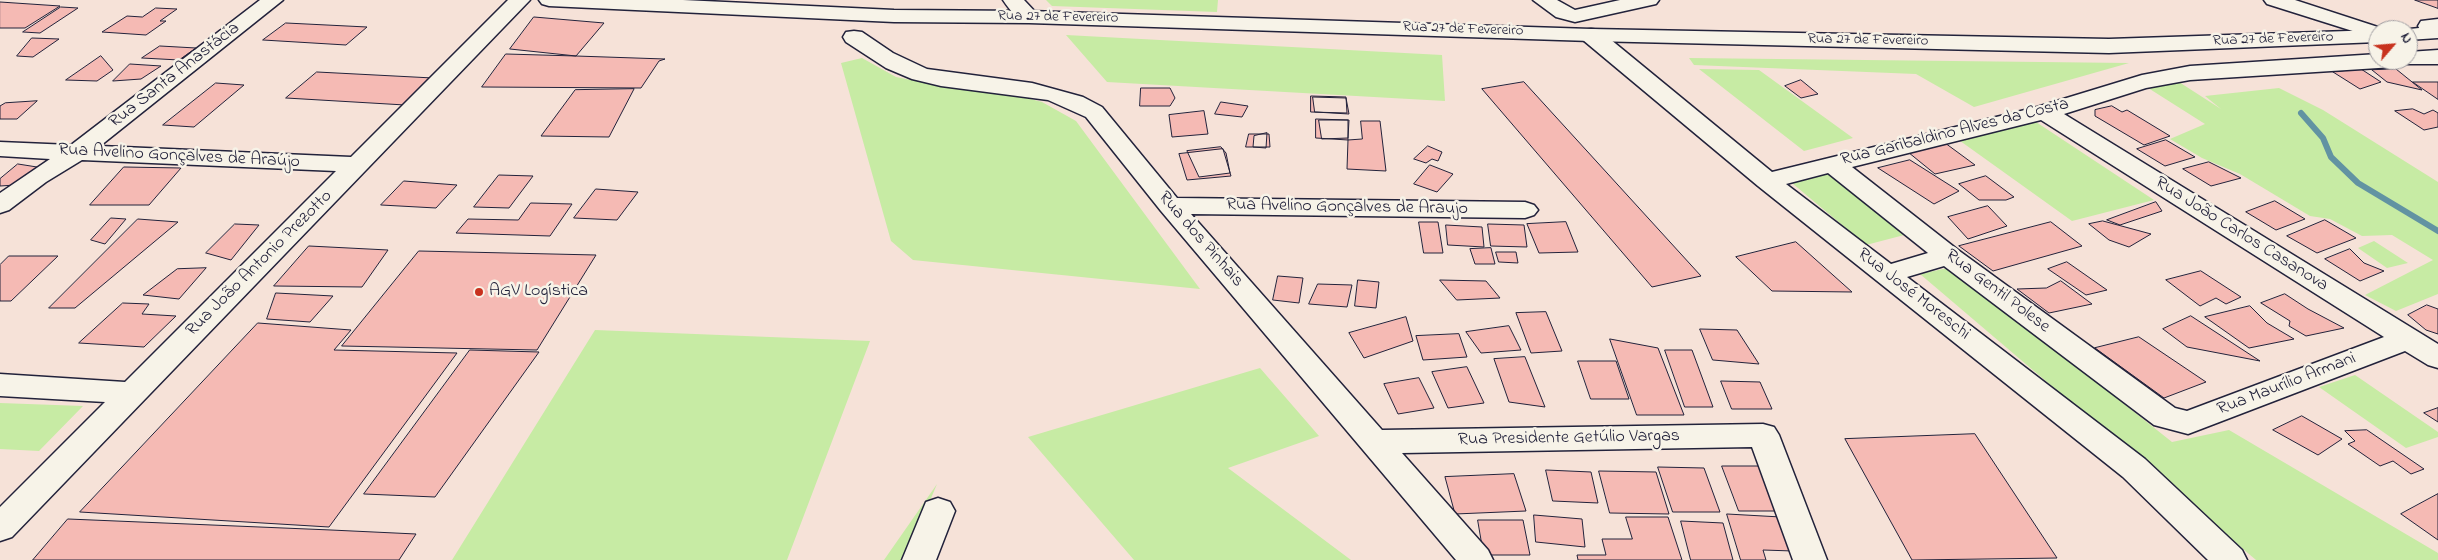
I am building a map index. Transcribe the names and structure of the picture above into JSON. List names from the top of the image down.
{
  "streets": {
    "street": [
      "Rua 27 de Fevereiro",
      "Rua Santa Anastácia",
      "Rua Garibaldino Alves da Costa",
      "Rua Avelino Gonçalves de Araújo",
      "Rua Avelino Gonçalves de Araujo",
      "Rua João Carlos Casanova",
      "Rua dos Pinhais",
      "Rua João Antonio Prezotto",
      "Rua Gentil Polese",
      "Rua José Moreschi",
      "Rua Maurílio Armani",
      "Rua Presidente Getúlio Vargas"
    ]
  },
  "crossings": [
    ["Rua 27 de Fevereiro", "Rua José Moreschi"],
    ["Rua Santa Anastácia", "Rua Avelino Gonçalves de Araújo"],
    ["Rua Garibaldino Alves da Costa", "Rua João Carlos Casanova"],
    ["Rua Garibaldino Alves da Costa", "Rua Gentil Polese"],
    ["Rua Garibaldino Alves da Costa", "Rua José Moreschi"],
    ["Rua Avelino Gonçalves de Araújo", "Rua João Antonio Prezotto"],
    ["Rua Avelino Gonçalves de Araujo", "Rua dos Pinhais"],
    ["Rua João Carlos Casanova", "Rua Maurílio Armani"],
    ["Rua dos Pinhais", "Rua Presidente Getúlio Vargas"],
    ["Rua Gentil Polese", "Rua Maurílio Armani"]
  ],
  "places": ["AGV Logística"],
  "north": "top right"
}
